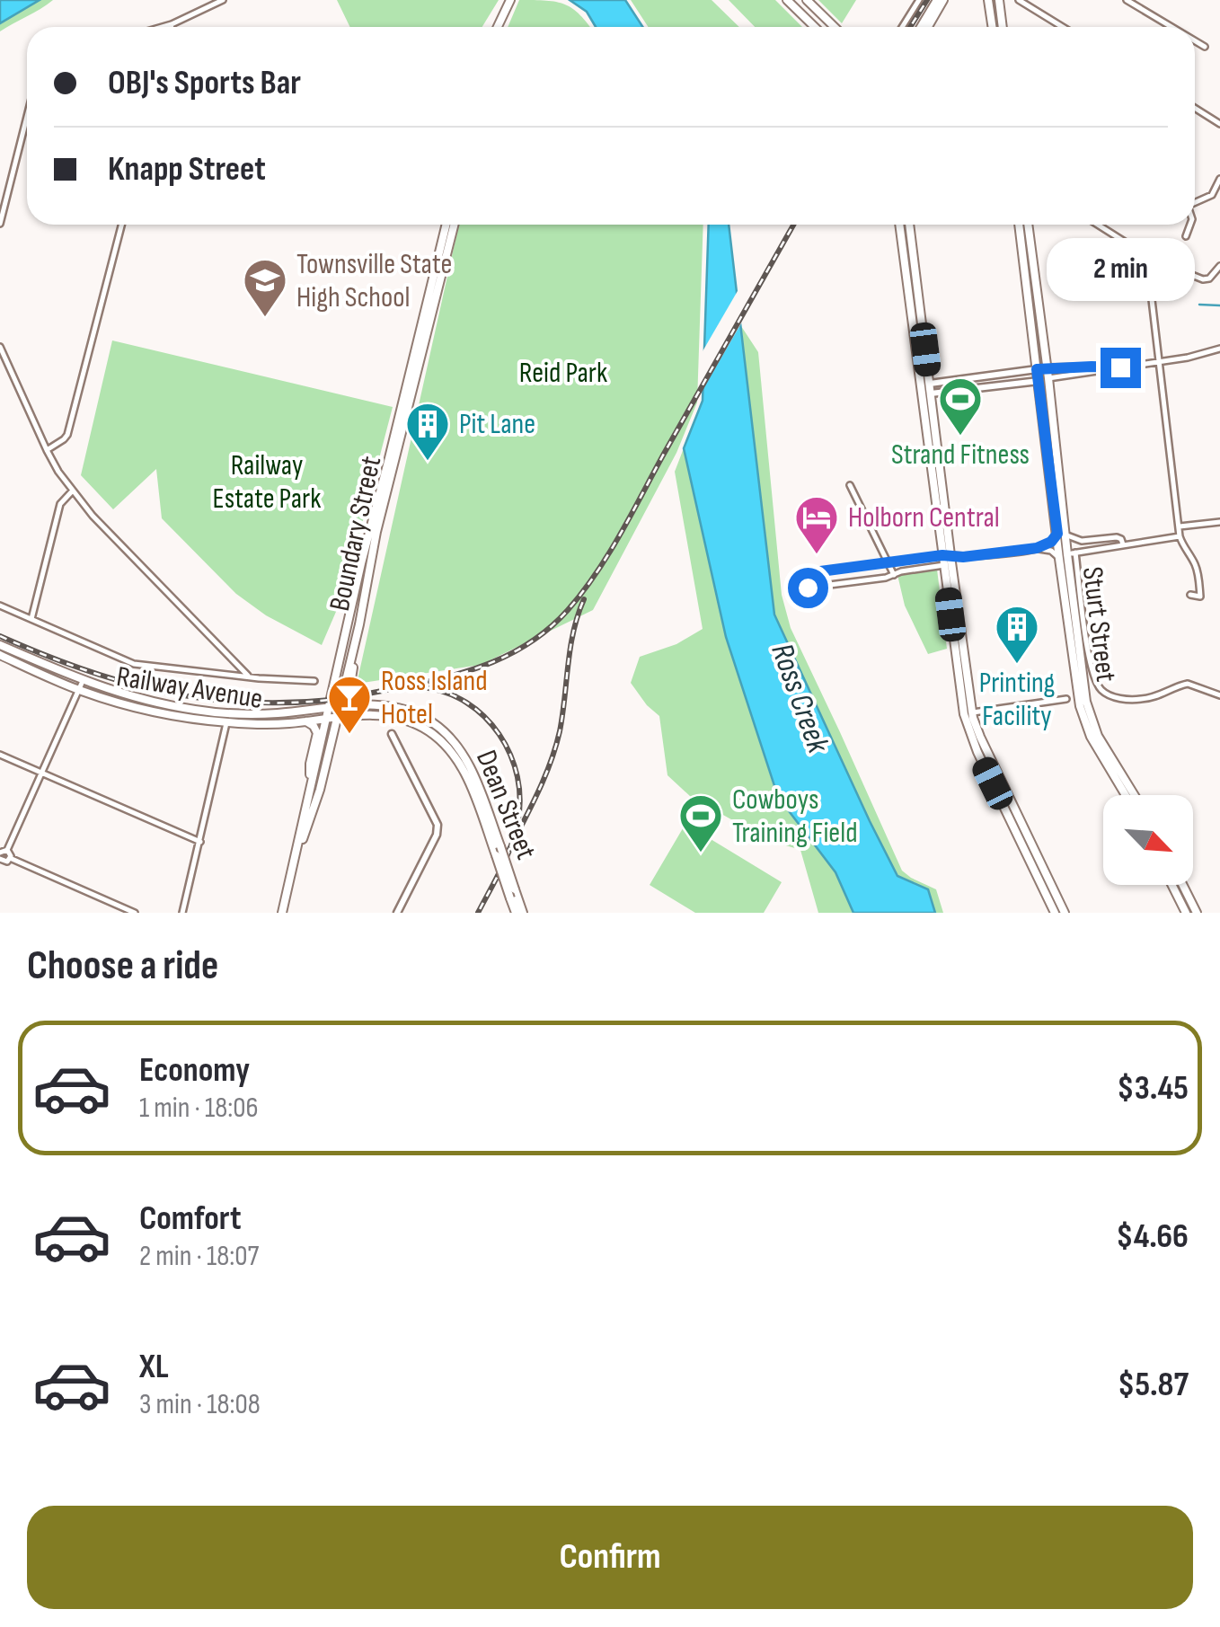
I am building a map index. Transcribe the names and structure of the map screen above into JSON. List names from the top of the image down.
{
  "streets": {
    "main road": [
      "Boundary Street",
      "Sturt Street",
      "Railway Avenue",
      "Dean Street"
    ]
  },
  "crossings": [
    ["Boundary Street", "Railway Avenue"],
    ["Boundary Street", "Dean Street"],
    ["Railway Avenue", "Dean Street"]
  ],
  "water": ["Ross Creek"],
  "parks": ["Reid Park", "Railway Estate Park"],
  "places": {
    "school or university": ["Townsville State High School"],
    "sports": ["Strand Fitness", "Cowboys Training Field"],
    "building": ["Pit Lane", "Printing Facility"],
    "hotel": ["Holborn Central"],
    "bar": ["Ross Island Hotel"]
  },
  "north": "bottom right",
  "page": {
    "banner": ["OBJ's Sports Bar", "Knapp Street"],
    "bubble": "2 min",
    "heading": "Choose a ride",
    "list": [
      {
        "name": "Economy",
        "note": "1 min · 18:06",
        "value": "$3.45"
      },
      {
        "name": "Comfort",
        "note": "2 min · 18:07",
        "value": "$4.66"
      },
      {
        "name": "XL",
        "note": "3 min · 18:08",
        "value": "$5.87"
      }
    ],
    "buttons": "Confirm"
  }
}
